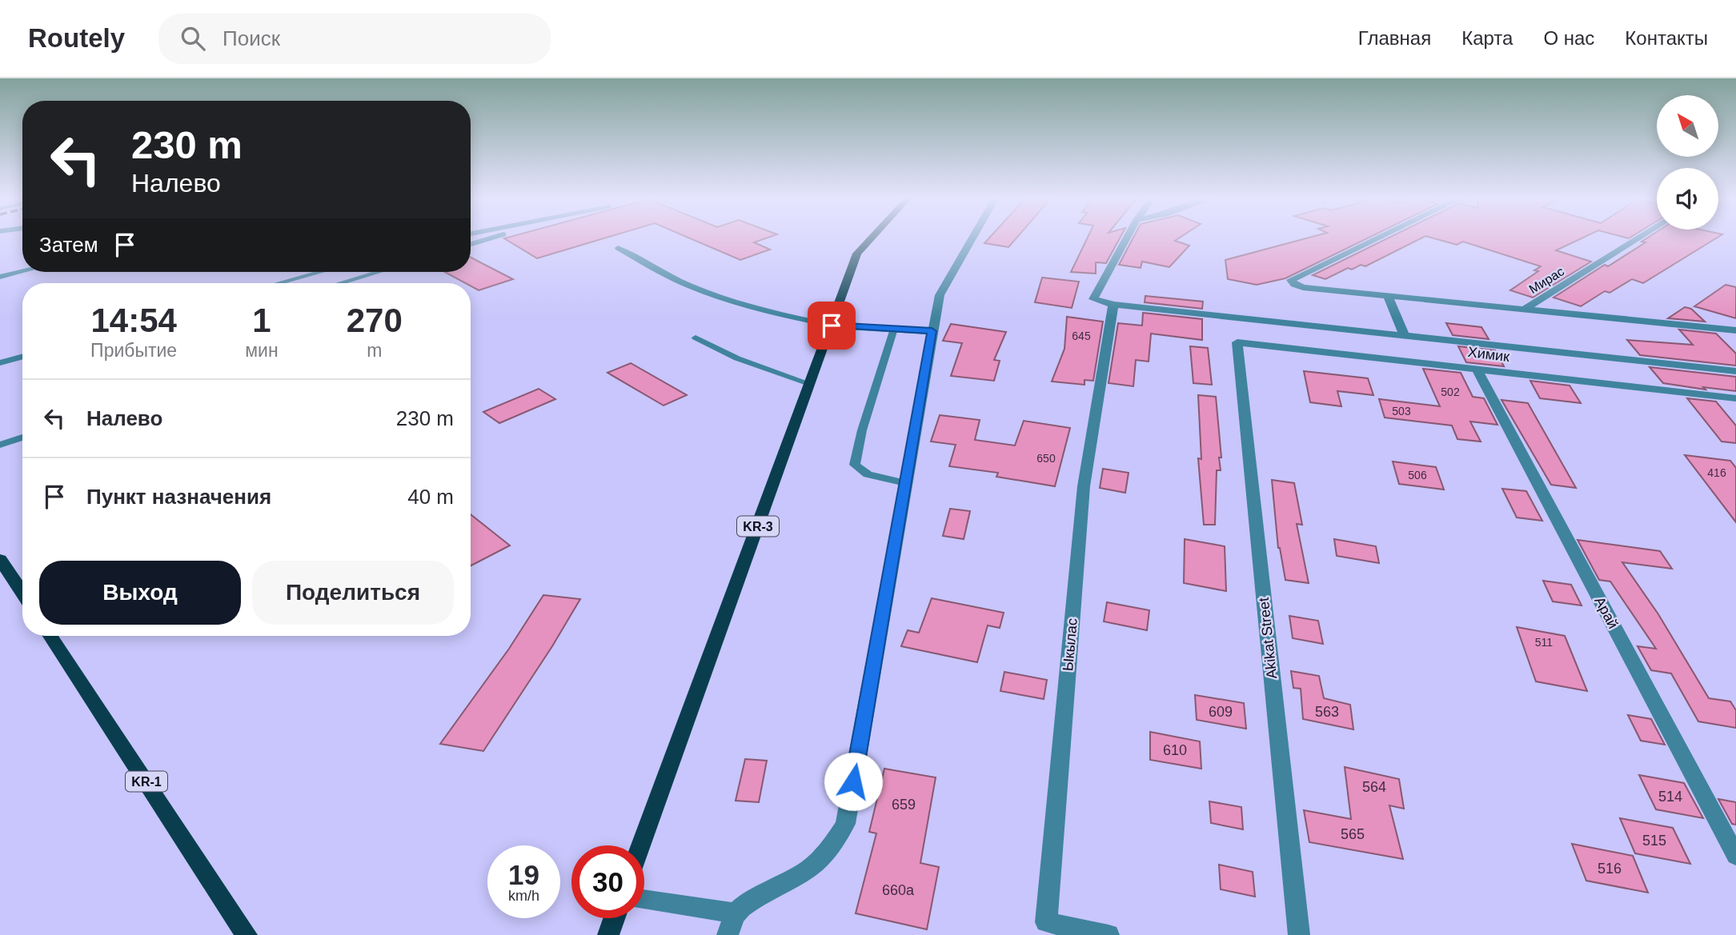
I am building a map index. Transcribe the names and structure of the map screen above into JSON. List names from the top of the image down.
{
  "streets": {
    "main road": ["KR-3", "KR-1"],
    "street": [
      "Мирас",
      "Химик",
      "Арай",
      "Akikat Street",
      "Ыкылас"
    ]
  },
  "crossings": [
    ["Химик", "Арай"],
    ["Химик", "Akikat Street"]
  ],
  "house_numbers": [
    "645",
    "502",
    "503",
    "650",
    "416",
    "506",
    "511",
    "609",
    "563",
    "610",
    "564",
    "514",
    "659",
    "565",
    "515",
    "516",
    "660а"
  ],
  "north": "top left",
  "page": {
    "header": "Routely",
    "search": "Поиск",
    "nav": [
      "Главная",
      "Карта",
      "О нас",
      "Контакты"
    ],
    "turn": ["230 m", "Налево"],
    "then": "Затем",
    "eta": [
      "14:54",
      "Прибытие",
      "1",
      "мин",
      "270",
      "m"
    ],
    "list": [
      {
        "name": "Налево",
        "value": "230 m"
      },
      {
        "name": "Пункт назначения",
        "value": "40 m"
      }
    ],
    "buttons": ["Выход", "Поделиться"],
    "speed": "19 km/h",
    "limit": "30"
  }
}
